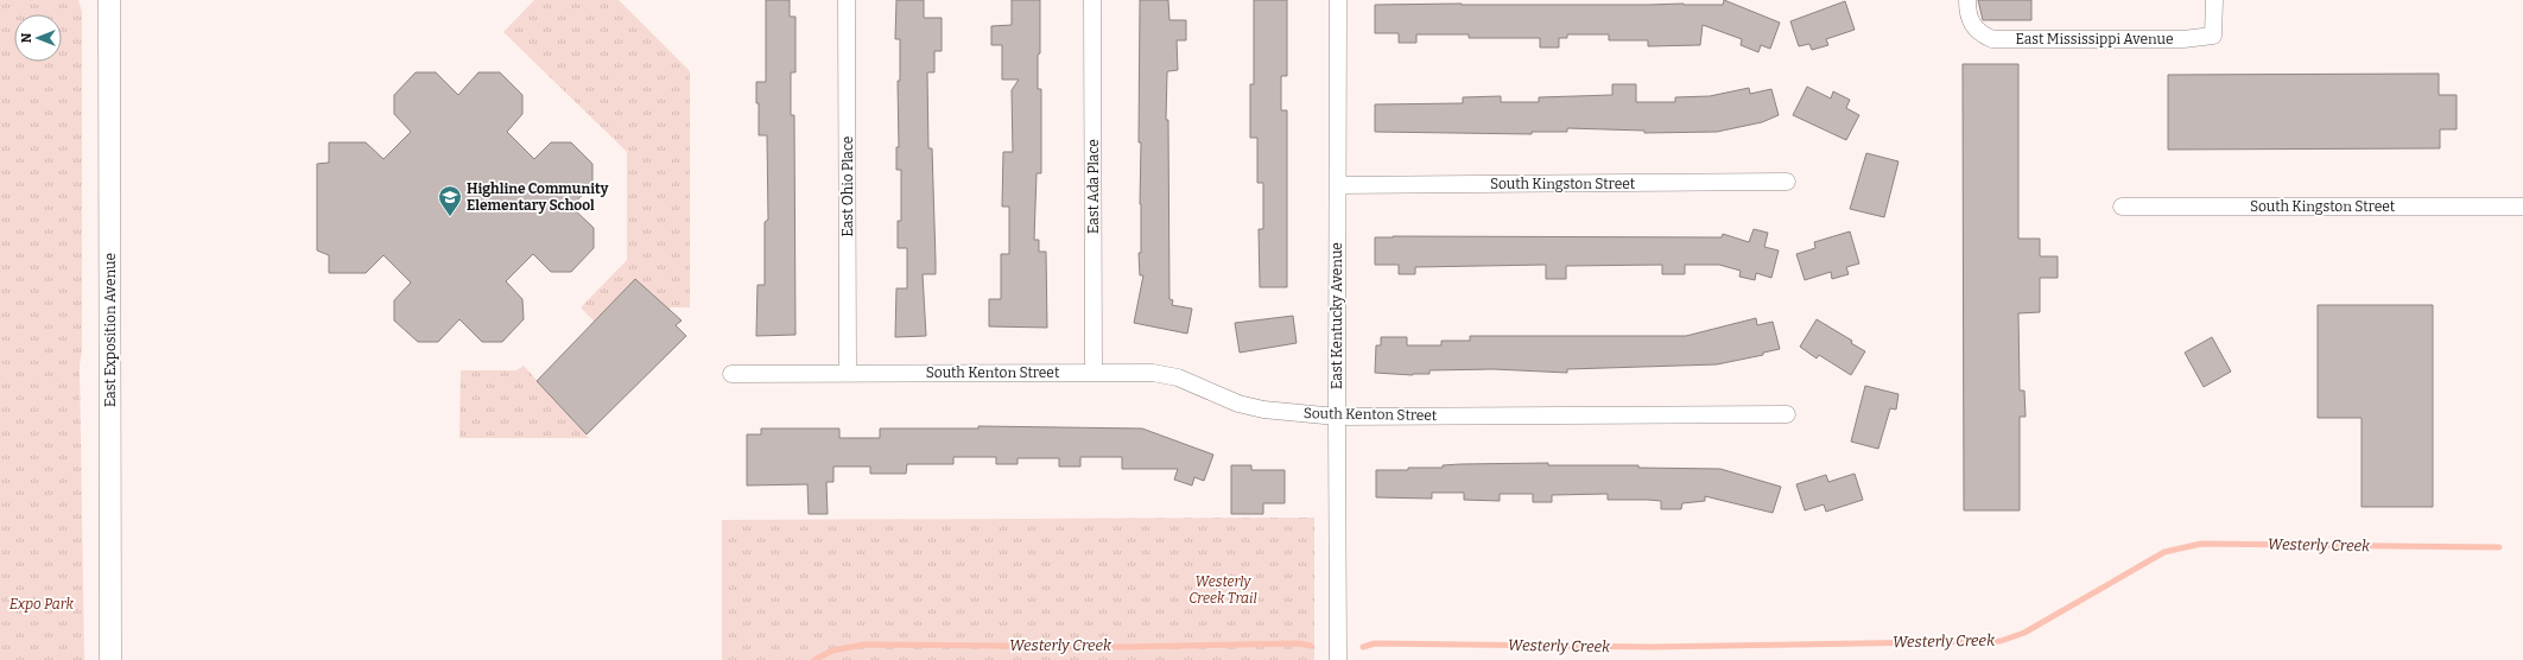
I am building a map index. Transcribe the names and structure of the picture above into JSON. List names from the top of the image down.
{
  "streets": {
    "street": [
      "East Mississippi Avenue",
      "South Kingston Street",
      "East Ohio Place",
      "East Ada Place",
      "East Kentucky Avenue",
      "East Exposition Avenue",
      "South Kenton Street"
    ]
  },
  "crossings": [
    ["South Kingston Street", "East Kentucky Avenue"],
    ["East Ohio Place", "South Kenton Street"],
    ["East Ada Place", "South Kenton Street"],
    ["East Kentucky Avenue", "South Kenton Street"]
  ],
  "water": ["Westerly Creek"],
  "parks": ["Westerly Creek Trail", "Expo Park"],
  "places": {
    "school or university": ["Highline Community Elementary School"]
  },
  "north": "left"
}
